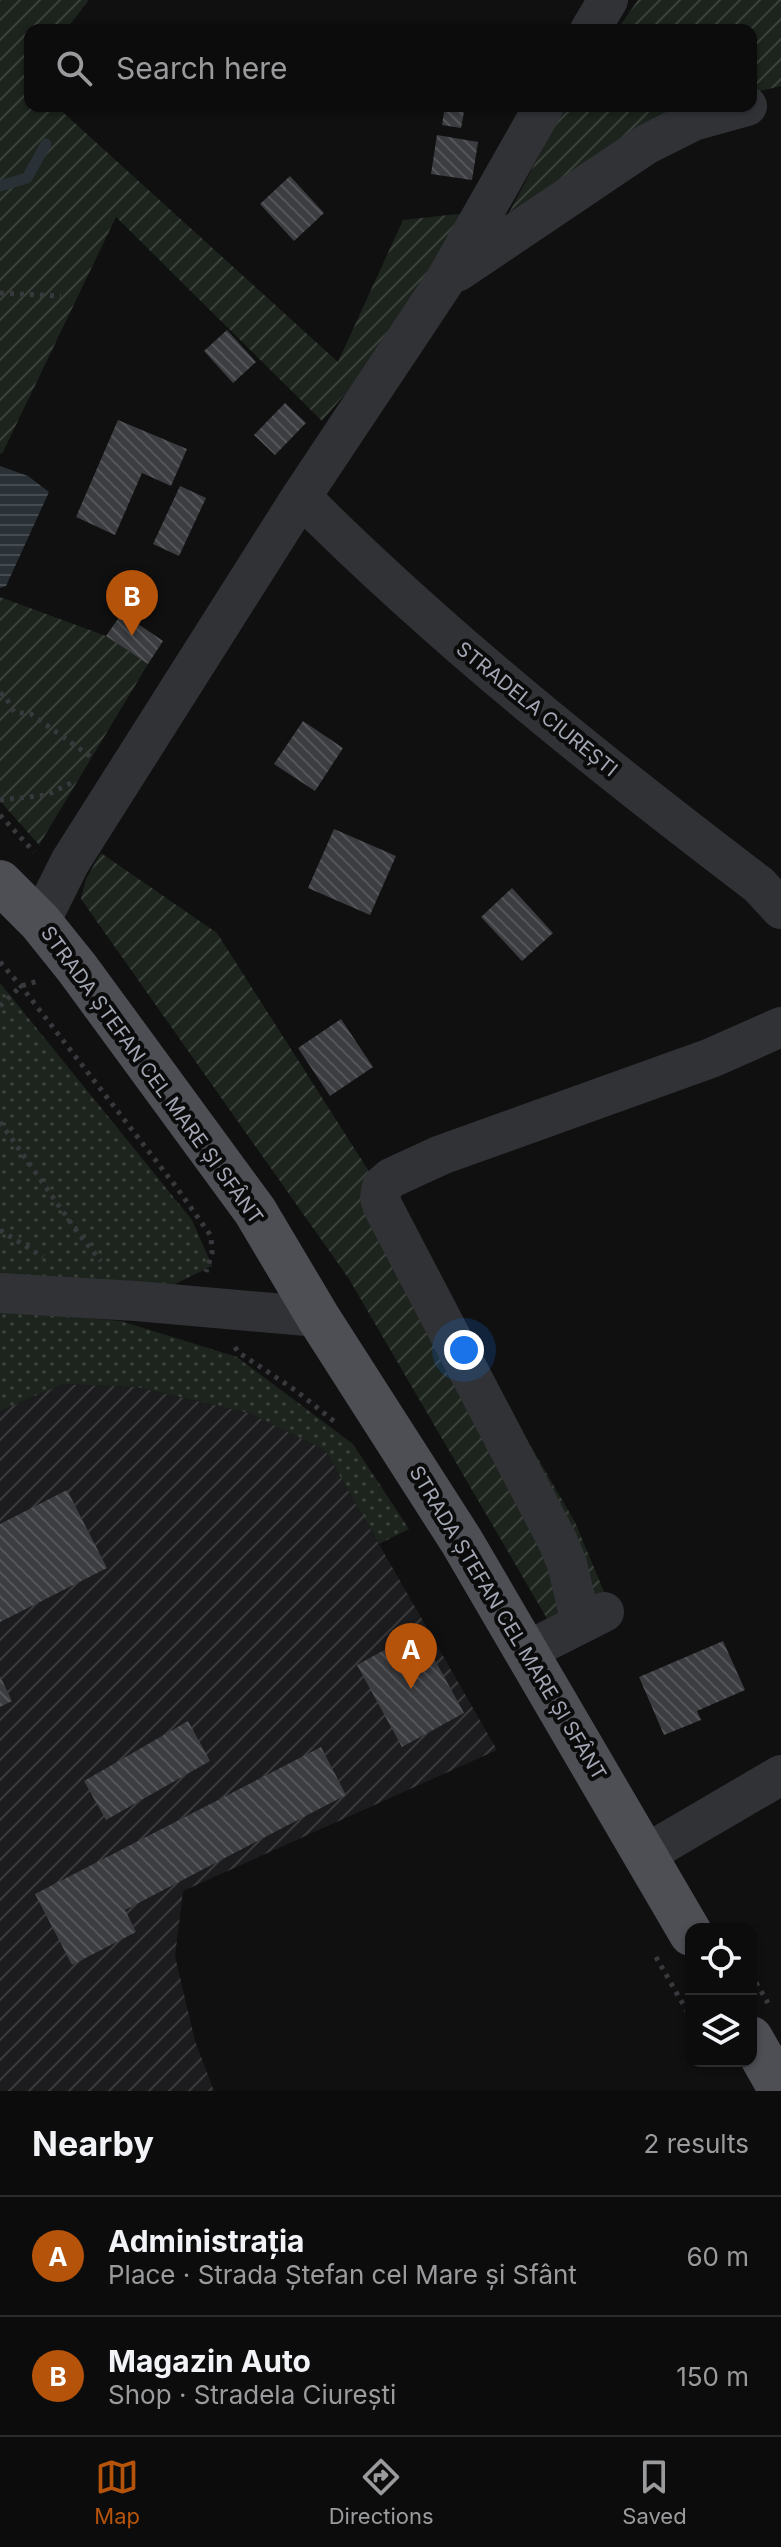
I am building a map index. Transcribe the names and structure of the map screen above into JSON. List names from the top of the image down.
{
  "streets": {
    "main road": ["STRADA ȘTEFAN CEL MARE ȘI SFÂNT"],
    "street": ["STRADELA CIUREȘTI"]
  },
  "page": {
    "search": "Search here",
    "pins": ["B", "A"],
    "heading": ["Nearby", "2 results"],
    "list": [
      {
        "mark": "A",
        "name": "Administrația",
        "note": "Place · Strada Ștefan cel Mare și Sfânt",
        "value": "60 m"
      },
      {
        "mark": "B",
        "name": "Magazin Auto",
        "note": "Shop · Stradela Ciurești",
        "value": "150 m"
      }
    ],
    "nav": ["Map", "Directions", "Saved"]
  }
}
